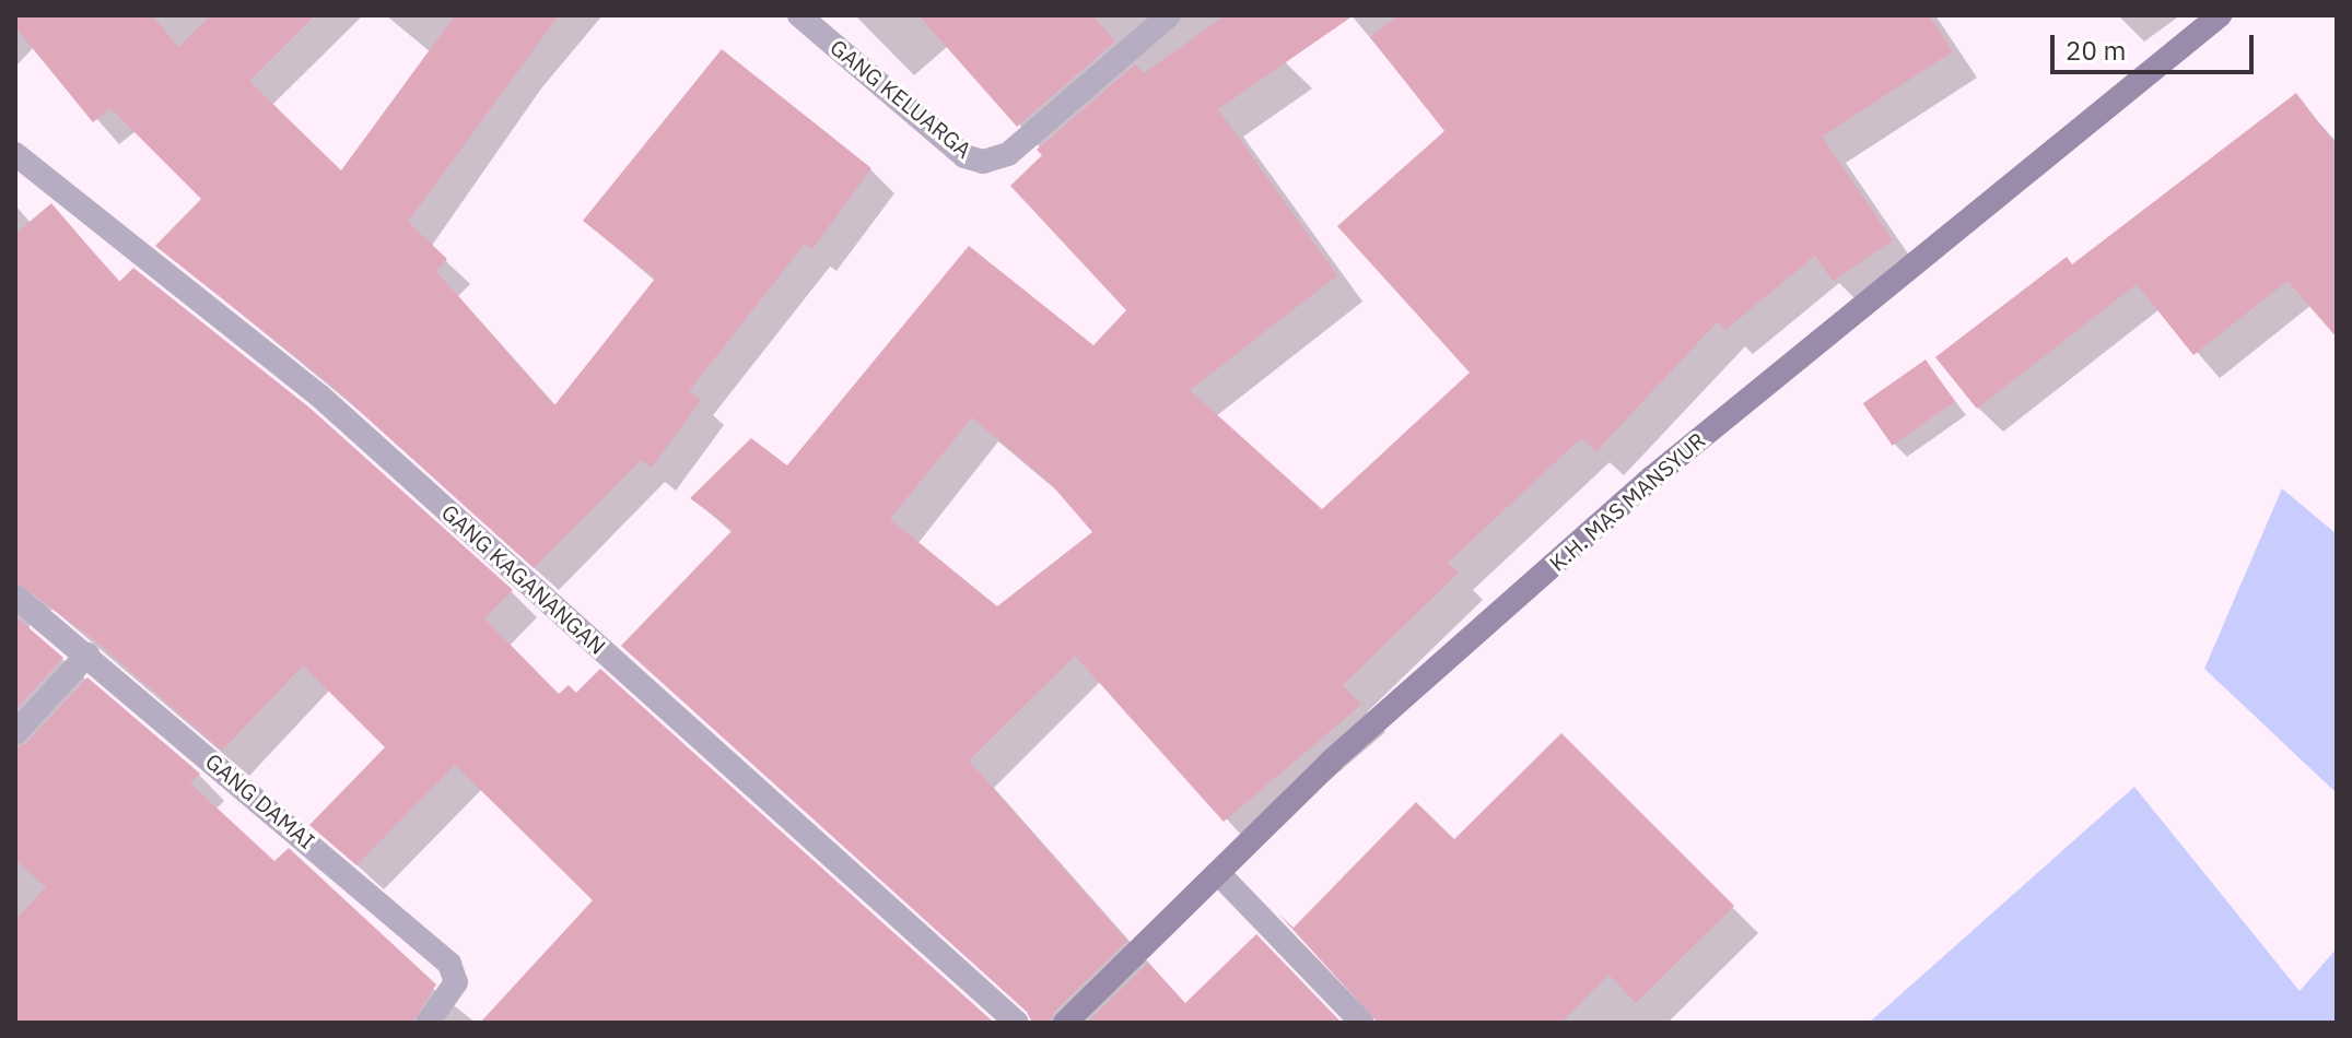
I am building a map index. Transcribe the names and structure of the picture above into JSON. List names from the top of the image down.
{
  "streets": {
    "main road": ["K.H. MAS MANSYUR"],
    "street": ["GANG KELUARGA", "GANG KAGANANGAN", "GANG DAMAI"]
  },
  "scale_bar": "20 m"
}
